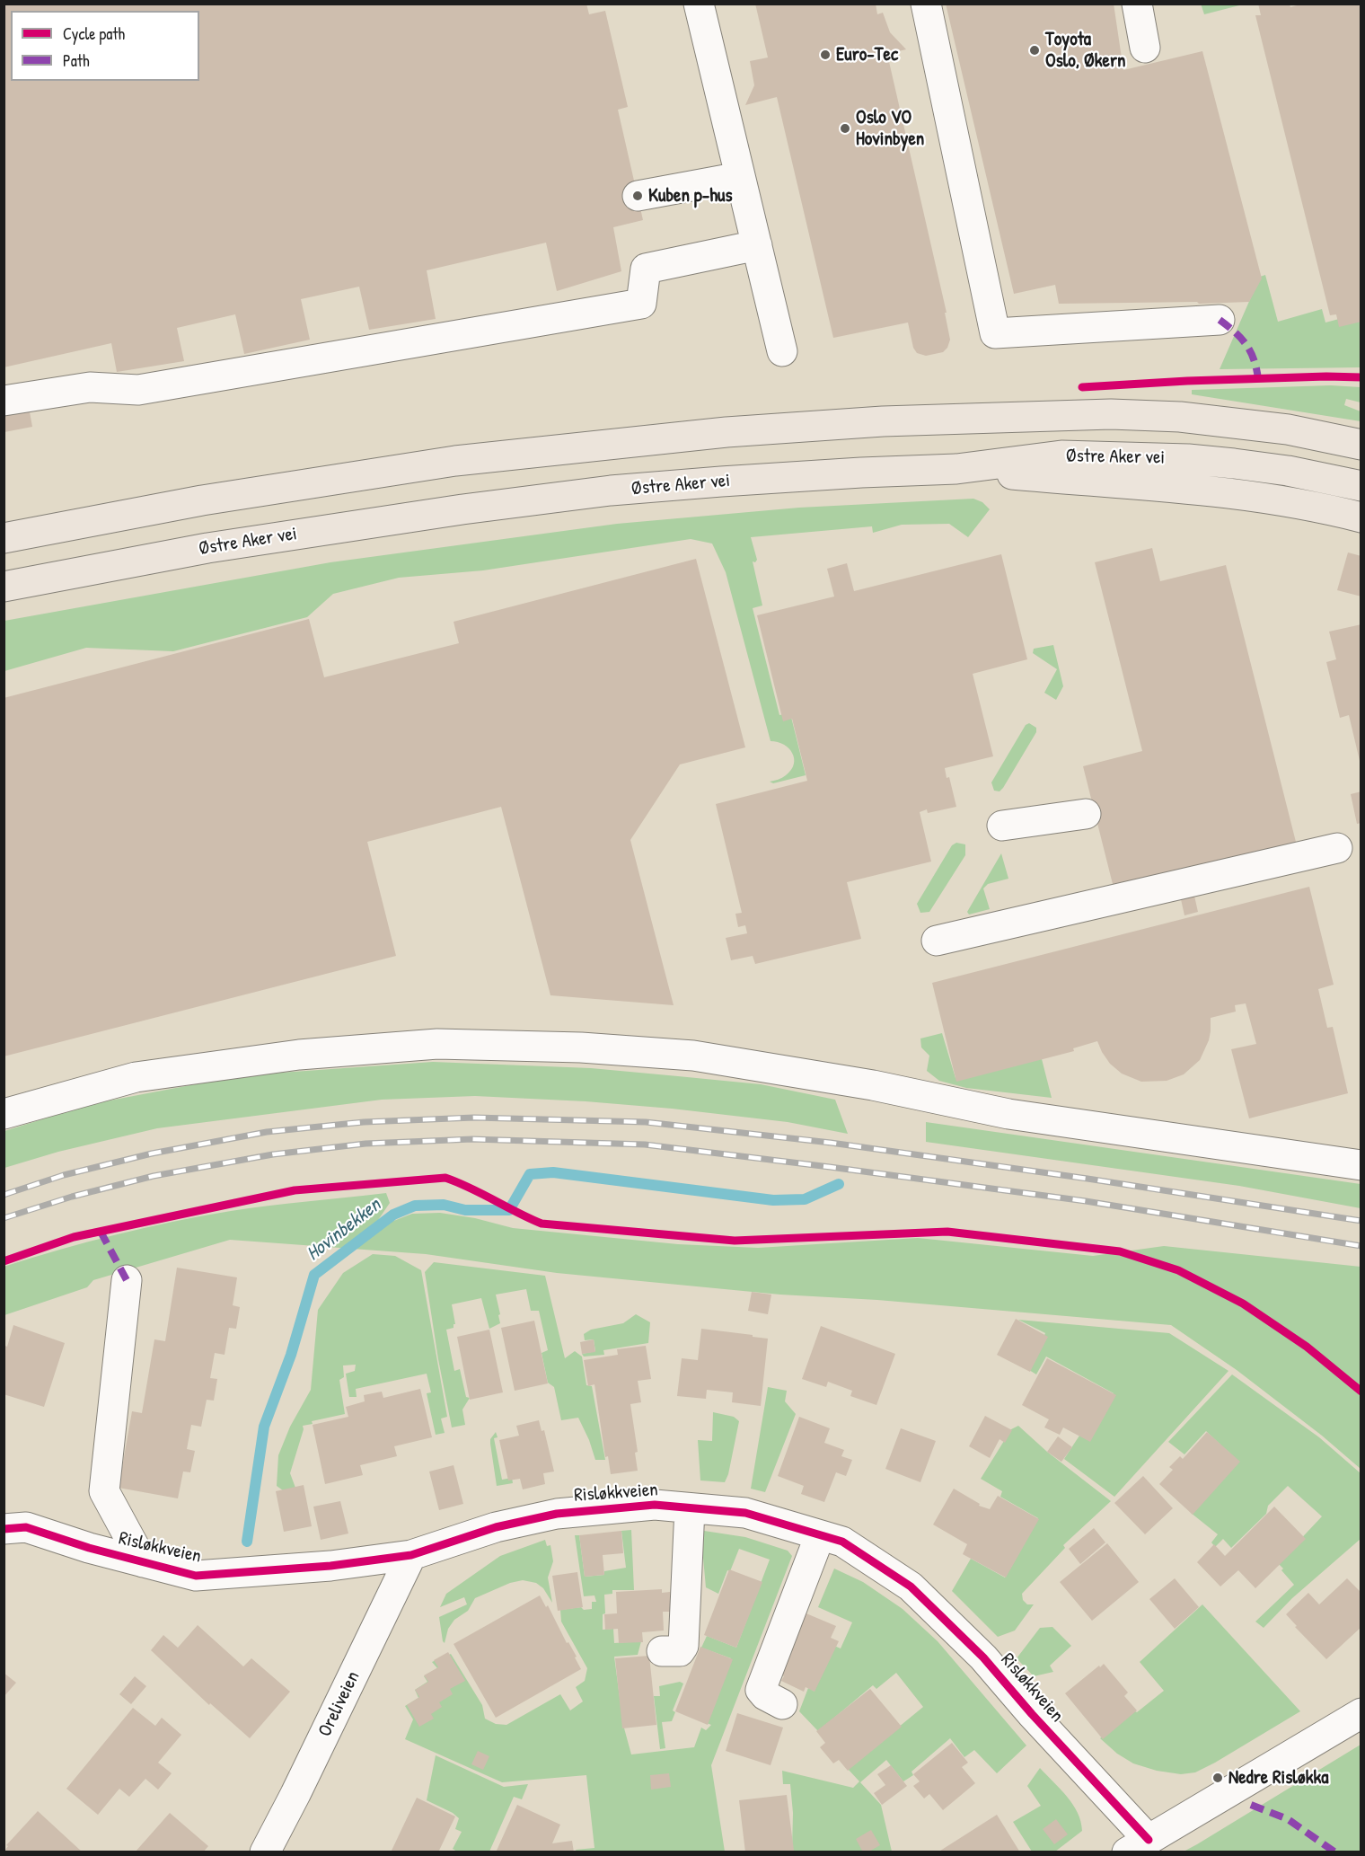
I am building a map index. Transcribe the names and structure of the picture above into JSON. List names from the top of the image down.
{
  "streets": {
    "highway": ["Østre Aker vei"],
    "street": ["Risløkkveien", "Oreliveien"]
  },
  "crossings": [
    ["Risløkkveien", "Oreliveien"]
  ],
  "water": ["Hovinbekken"],
  "places": [
    "Toyota Oslo, Økern",
    "Euro-Tec",
    "Oslo VO Hovinbyen",
    "Kuben p-hus",
    "Nedre Risløkka"
  ],
  "legend": ["Cycle path", "Path"]
}
